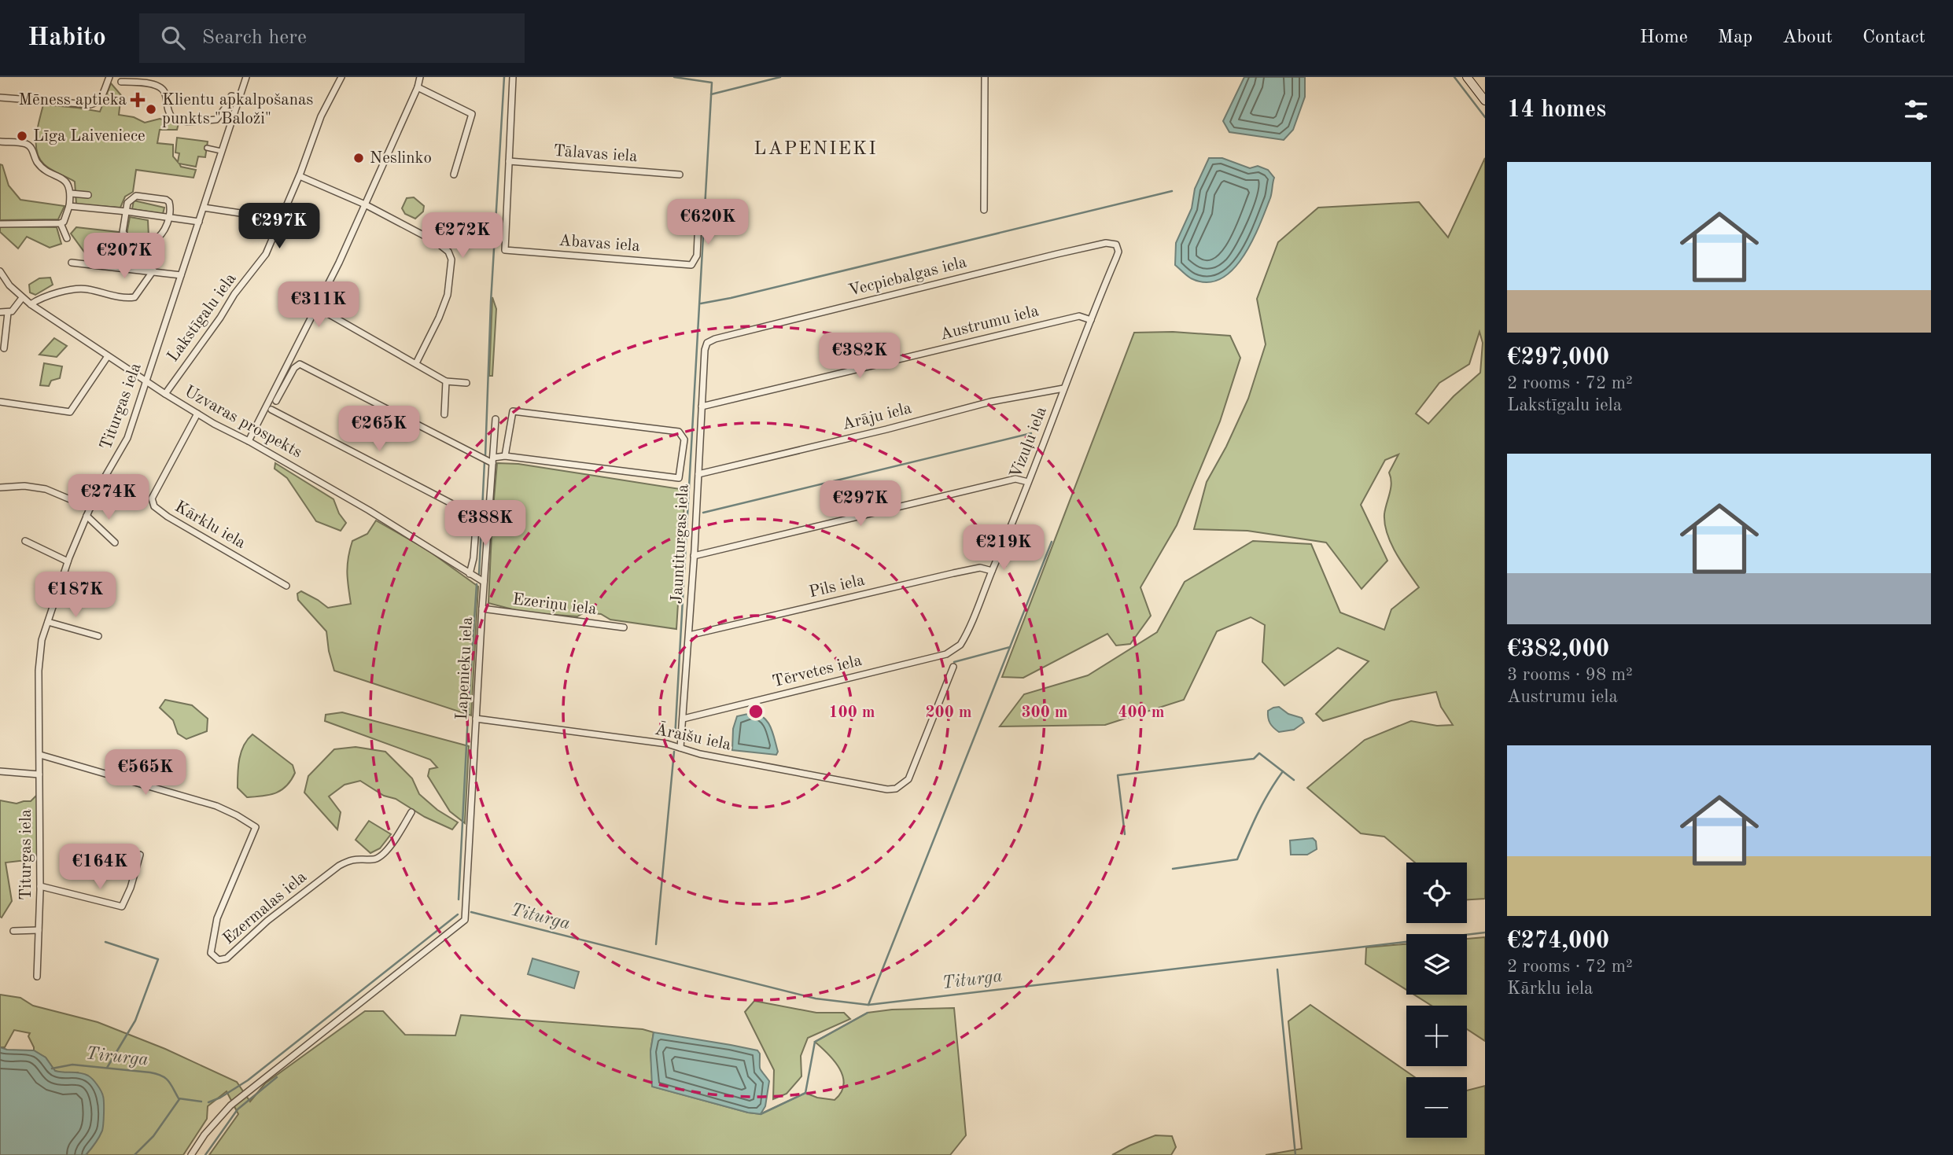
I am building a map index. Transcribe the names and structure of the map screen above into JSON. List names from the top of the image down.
{
  "streets": {
    "street": [
      "Tālavas iela",
      "Abavas iela",
      "Vecpiebalgas iela",
      "Lakstīgalu iela",
      "Austrumu iela",
      "Titurgas iela",
      "Arāju iela",
      "Uzvaras prospekts",
      "Vizuļu iela",
      "Kārklu iela",
      "Jauntiturgas iela",
      "Pils iela",
      "Ezeriņu iela",
      "Lapenieku iela",
      "Tērvetes iela",
      "Āraišu iela",
      "Ezermalas iela"
    ]
  },
  "crossings": [
    ["Tālavas iela", "Abavas iela"],
    ["Vecpiebalgas iela", "Vizuļu iela"],
    ["Vecpiebalgas iela", "Jauntiturgas iela"],
    ["Lakstīgalu iela", "Uzvaras prospekts"],
    ["Austrumu iela", "Vizuļu iela"],
    ["Austrumu iela", "Jauntiturgas iela"],
    ["Titurgas iela", "Uzvaras prospekts"],
    ["Titurgas iela", "Ezermalas iela"],
    ["Arāju iela", "Vizuļu iela"],
    ["Arāju iela", "Jauntiturgas iela"],
    ["Uzvaras prospekts", "Kārklu iela"],
    ["Uzvaras prospekts", "Lapenieku iela"],
    ["Vizuļu iela", "Pils iela"],
    ["Vizuļu iela", "Tērvetes iela"],
    ["Jauntiturgas iela", "Pils iela"],
    ["Jauntiturgas iela", "Tērvetes iela"],
    ["Jauntiturgas iela", "Āraišu iela"],
    ["Ezeriņu iela", "Lapenieku iela"],
    ["Lapenieku iela", "Āraišu iela"]
  ],
  "districts": ["LAPENIEKI"],
  "water": ["Titurga", "Tirurga"],
  "places": {
    "health": ["Mēness aptieka"],
    "other": ["Klientu apkalpošanas punkts \"Baloži\"", "Līga Laiveniece", "Neslinko"]
  },
  "page": {
    "header": "Habito",
    "search": "Search here",
    "nav": [
      "Home",
      "Map",
      "About",
      "Contact"
    ],
    "heading": "14 homes",
    "list": [
      {
        "name": "€297,000",
        "note": "2 rooms · 72 m² · Lakstīgalu iela"
      },
      {
        "name": "€382,000",
        "note": "3 rooms · 98 m² · Austrumu iela"
      },
      {
        "name": "€274,000",
        "note": "2 rooms · 72 m² · Kārklu iela"
      }
    ],
    "price": [
      "€620K",
      "€297K",
      "€272K",
      "€207K",
      "€311K",
      "€382K",
      "€265K",
      "€274K",
      "€297K",
      "€388K",
      "€219K",
      "€187K",
      "€565K",
      "€164K"
    ],
    "map_buttons": ["+", "−"]
  },
  "rings": [
    "100 m",
    "200 m",
    "300 m",
    "400 m"
  ]
}
